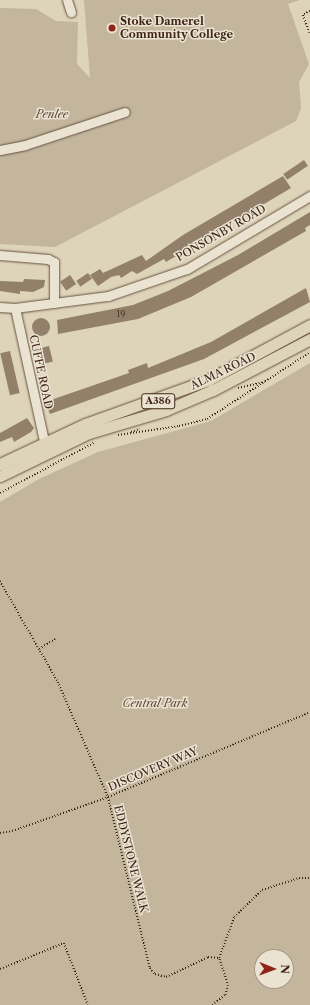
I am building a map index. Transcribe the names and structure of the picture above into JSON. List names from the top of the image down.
{
  "streets": {
    "main road": ["ALMA ROAD", "A386"],
    "street": ["PONSONBY ROAD", "CUFFE ROAD"],
    "path": ["DISCOVERY WAY", "EDDYSTONE WALK"]
  },
  "crossings": [
    ["PONSONBY ROAD", "CUFFE ROAD"],
    ["ALMA ROAD", "CUFFE ROAD"],
    ["DISCOVERY WAY", "EDDYSTONE WALK"]
  ],
  "parks": ["Penlee", "Central Park"],
  "places": ["Stoke Damerel Community College"],
  "house_numbers": ["19"],
  "north": "right"
}
